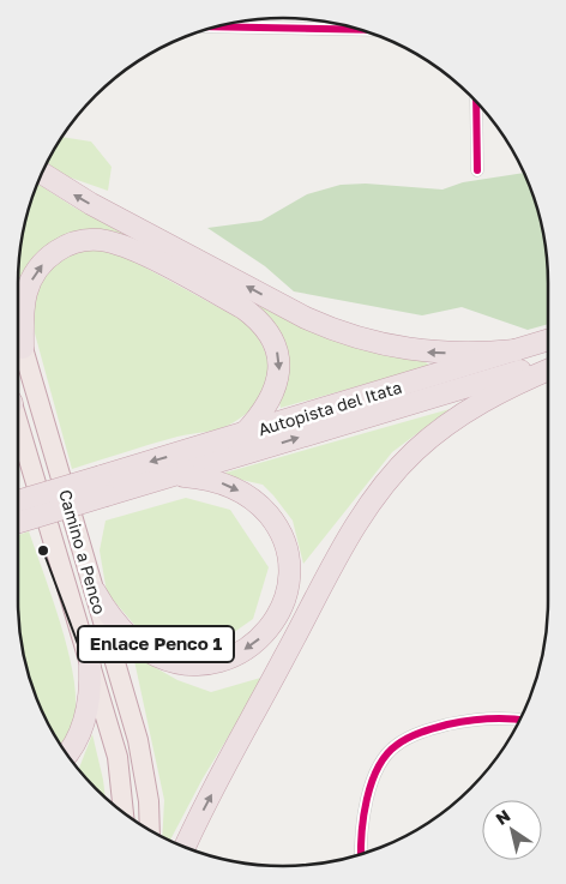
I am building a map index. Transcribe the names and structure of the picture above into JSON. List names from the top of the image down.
{
  "streets": {
    "highway": ["Autopista del Itata", "Camino a Penco"]
  },
  "places": ["Enlace Penco 1"],
  "north": "top left"
}
